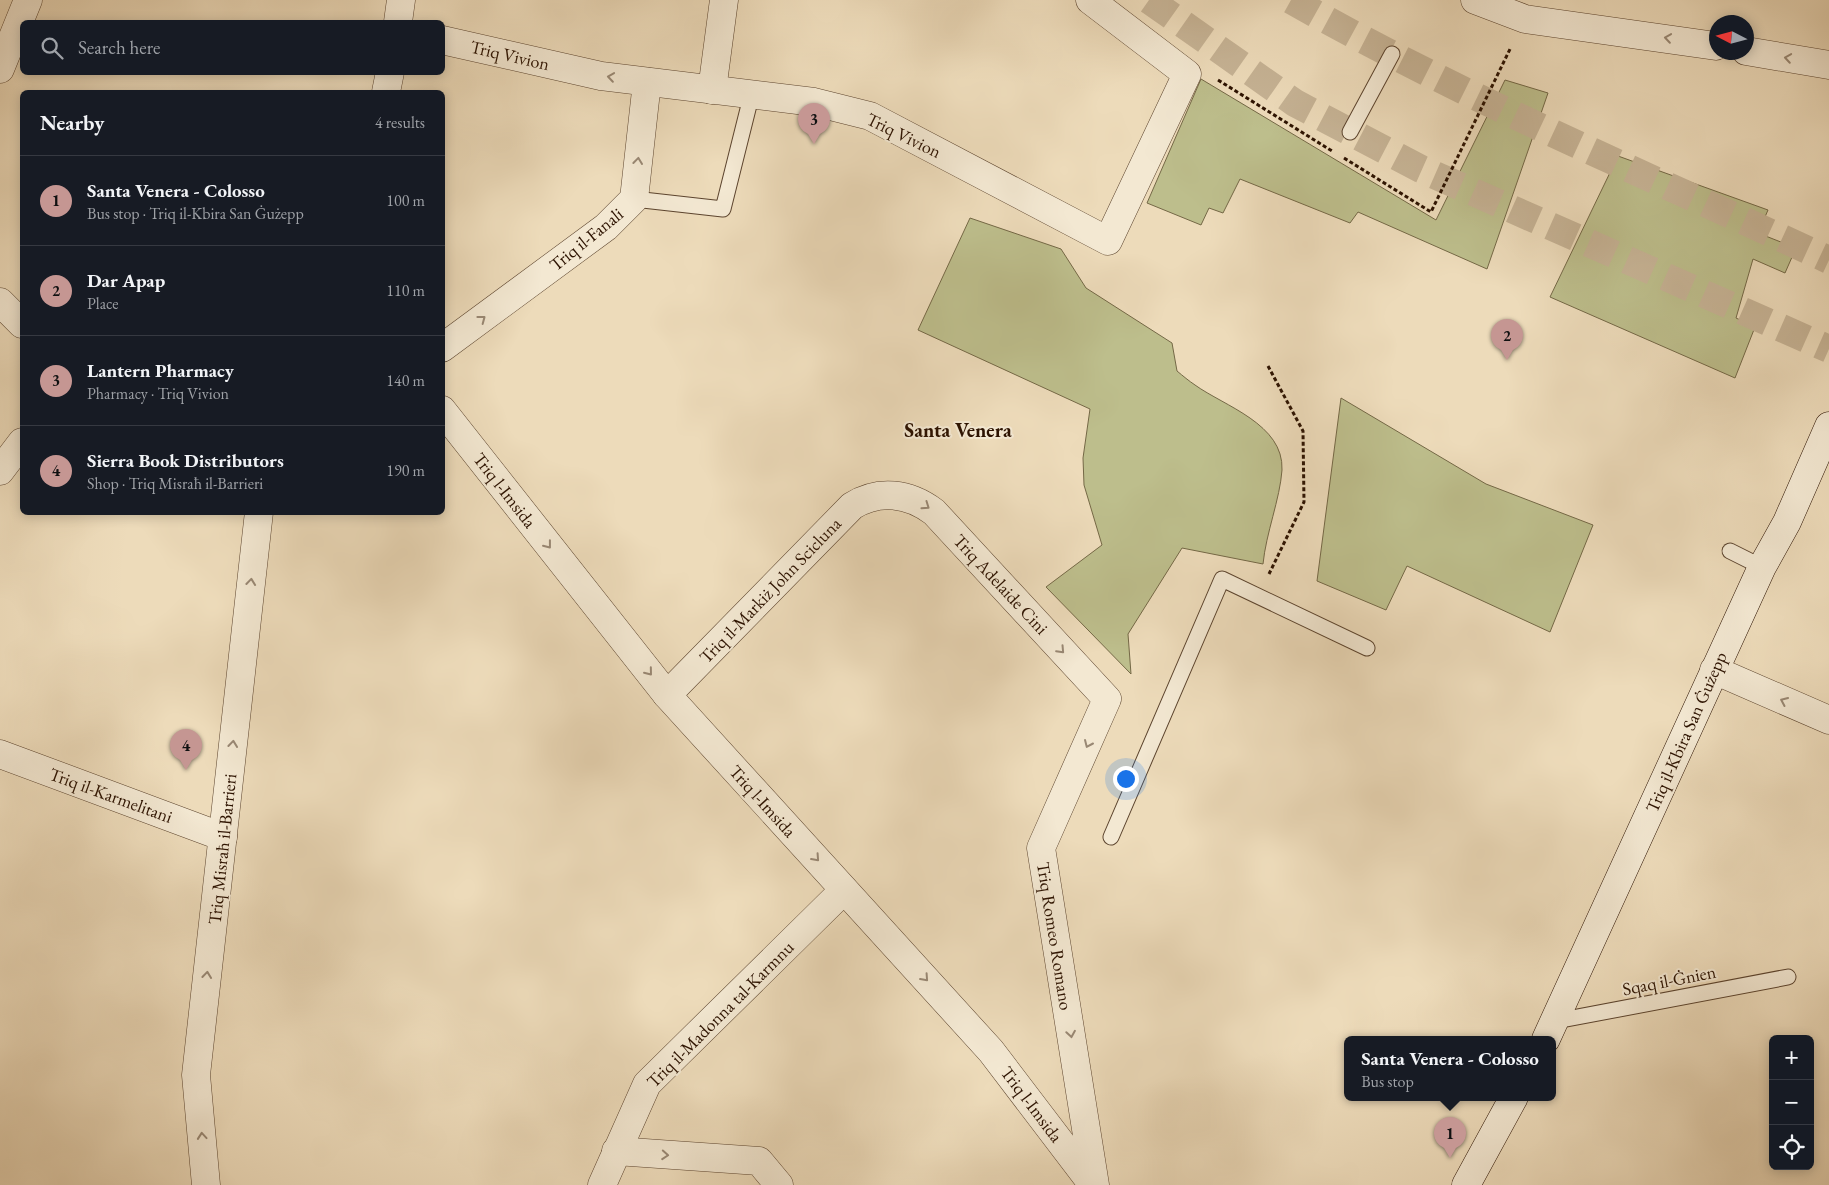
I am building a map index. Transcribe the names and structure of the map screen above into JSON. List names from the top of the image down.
{
  "streets": {
    "street": [
      "Triq Vivion",
      "Triq il-Fanali",
      "Triq l-Imsida",
      "Triq Adelaide Cini",
      "Triq il-Markiż John Scicluna",
      "Triq il-Kbira San Ġużepp",
      "Triq il-Karmelitani",
      "Triq Misraħ il-Barrieri",
      "Triq Romeo Romano",
      "Triq il-Madonna tal-Karmnu"
    ],
    "lane": ["Sqaq il-Ġnien"]
  },
  "crossings": [
    ["Triq Vivion", "Triq il-Fanali"],
    ["Triq l-Imsida", "Triq il-Markiż John Scicluna"],
    ["Triq l-Imsida", "Triq Romeo Romano"],
    ["Triq l-Imsida", "Triq il-Madonna tal-Karmnu"],
    ["Triq Adelaide Cini", "Triq il-Markiż John Scicluna"],
    ["Triq Adelaide Cini", "Triq Romeo Romano"],
    ["Triq il-Kbira San Ġużepp", "Sqaq il-Ġnien"],
    ["Triq il-Karmelitani", "Triq Misraħ il-Barrieri"]
  ],
  "one_way": [
    "Triq il-Fanali",
    "Triq l-Imsida",
    "Triq Adelaide Cini",
    "Triq Misraħ il-Barrieri",
    "Triq Romeo Romano"
  ],
  "districts": ["Santa Venera"],
  "north": "left",
  "page": {
    "search": "Search here",
    "heading": ["Nearby", "4 results"],
    "pins": [
      "3",
      "2",
      "4",
      "1"
    ],
    "list": [
      {
        "mark": "1",
        "name": "Santa Venera - Colosso",
        "note": "Bus stop · Triq il-Kbira San Ġużepp",
        "value": "100 m"
      },
      {
        "mark": "2",
        "name": "Dar Apap",
        "note": "Place",
        "value": "110 m"
      },
      {
        "mark": "3",
        "name": "Lantern Pharmacy",
        "note": "Pharmacy · Triq Vivion",
        "value": "140 m"
      },
      {
        "mark": "4",
        "name": "Sierra Book Distributors",
        "note": "Shop · Triq Misraħ il-Barrieri",
        "value": "190 m"
      }
    ],
    "map_buttons": ["+", "−"],
    "popup": ["Santa Venera - Colosso", "Bus stop"]
  }
}
